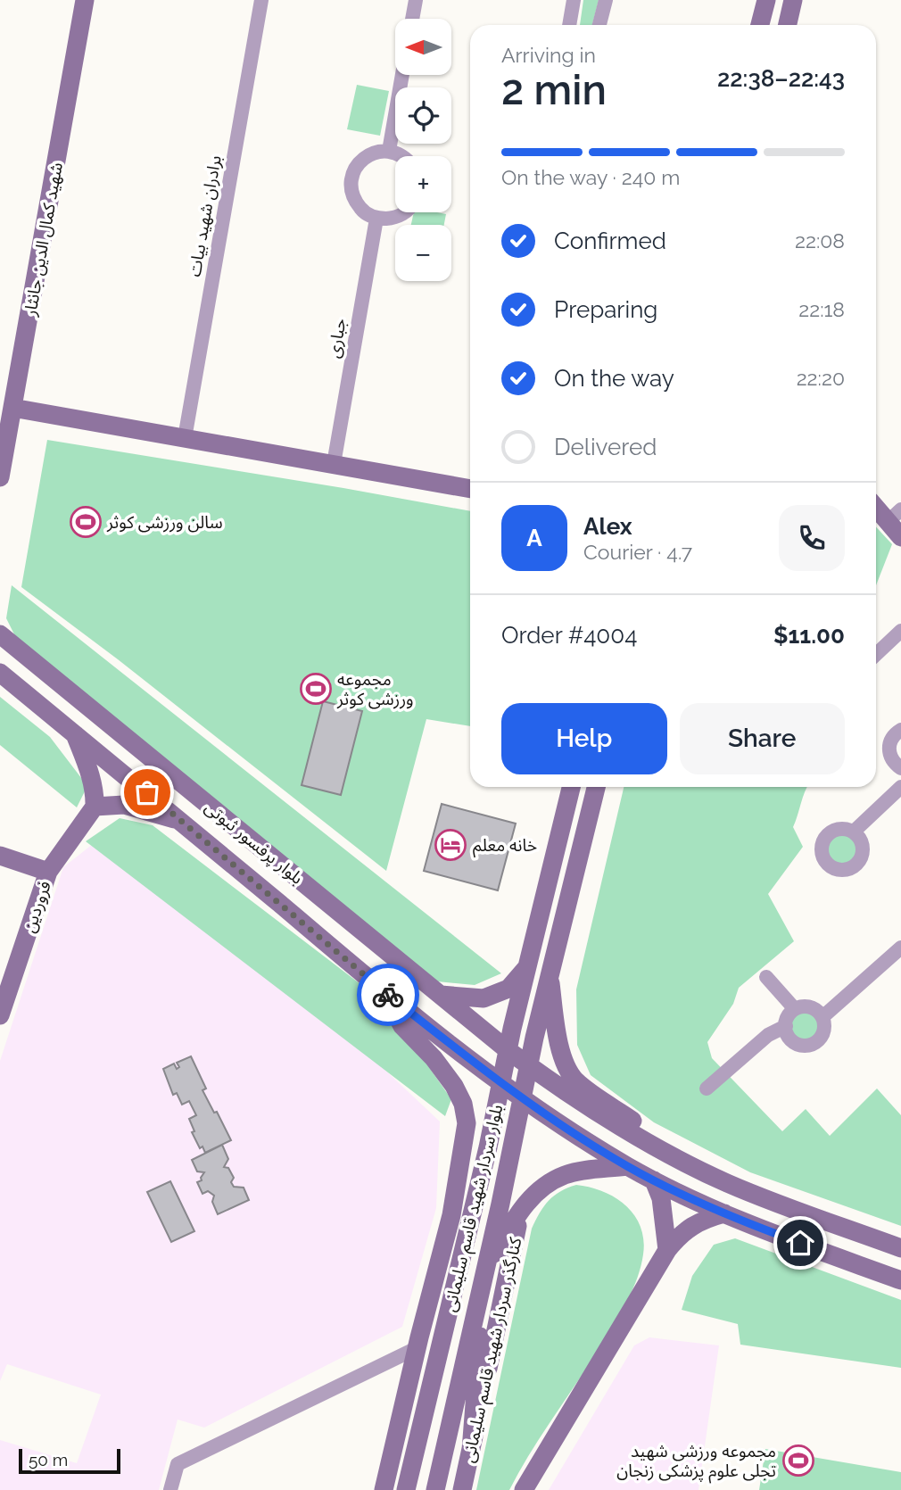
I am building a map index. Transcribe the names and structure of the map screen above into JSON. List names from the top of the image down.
{
  "streets": {
    "main road": [
      "شهید کمال الدین جانثار",
      "بلوار پرفسور ثبوتی",
      "فروردین",
      "بلوار سردار شهید قاسم سلیمانی",
      "کنارگذر سردار شهید قاسم سلیمانی"
    ],
    "street": ["برادران شهید بیات", "جباری"]
  },
  "crossings": [
    ["بلوار پرفسور ثبوتی", "بلوار سردار شهید قاسم سلیمانی"]
  ],
  "places": {
    "sports": ["سالن ورزشی کوثر", "مجموعه ورزشی کوثر", "مجموعه ورزشی شهید تجلی علوم پزشکی زنجان"],
    "hotel": ["خانه معلم"]
  },
  "scale_bar": "50 m",
  "north": "left",
  "page": {
    "map_buttons": ["+", "−"],
    "heading": ["2 min", "Arriving in", "22:38–22:43"],
    "panel": [
      "Alex",
      "Courier · 4.7",
      "Order #4004",
      "$11.00"
    ],
    "bar": "On the way · 240 m",
    "list": [
      ["Confirmed", "22:08"],
      ["Preparing", "22:18"],
      ["On the way", "22:20"],
      "Delivered"
    ],
    "round": "A",
    "buttons": ["Help", "Share"],
    "scale": "50 m"
  }
}
